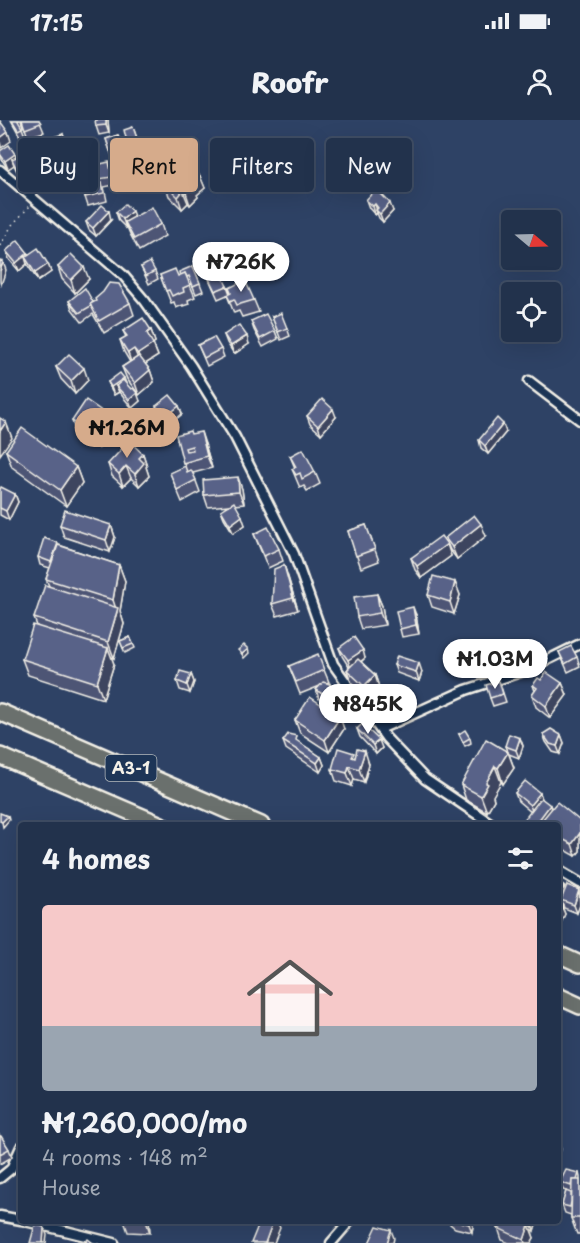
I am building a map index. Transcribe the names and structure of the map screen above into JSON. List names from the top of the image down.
{
  "streets": {
    "highway": ["A3-1"]
  },
  "north": "right",
  "page": {
    "status": "17:15",
    "header": "Roofr",
    "chip": [
      "Buy",
      "Rent",
      "Filters",
      "New"
    ],
    "price": [
      "₦726K",
      "₦1.26M",
      "₦1.03M",
      "₦845K"
    ],
    "heading": "4 homes",
    "list": [
      {
        "name": "₦1,260,000/mo",
        "note": "4 rooms · 148 m² · House"
      }
    ]
  }
}
